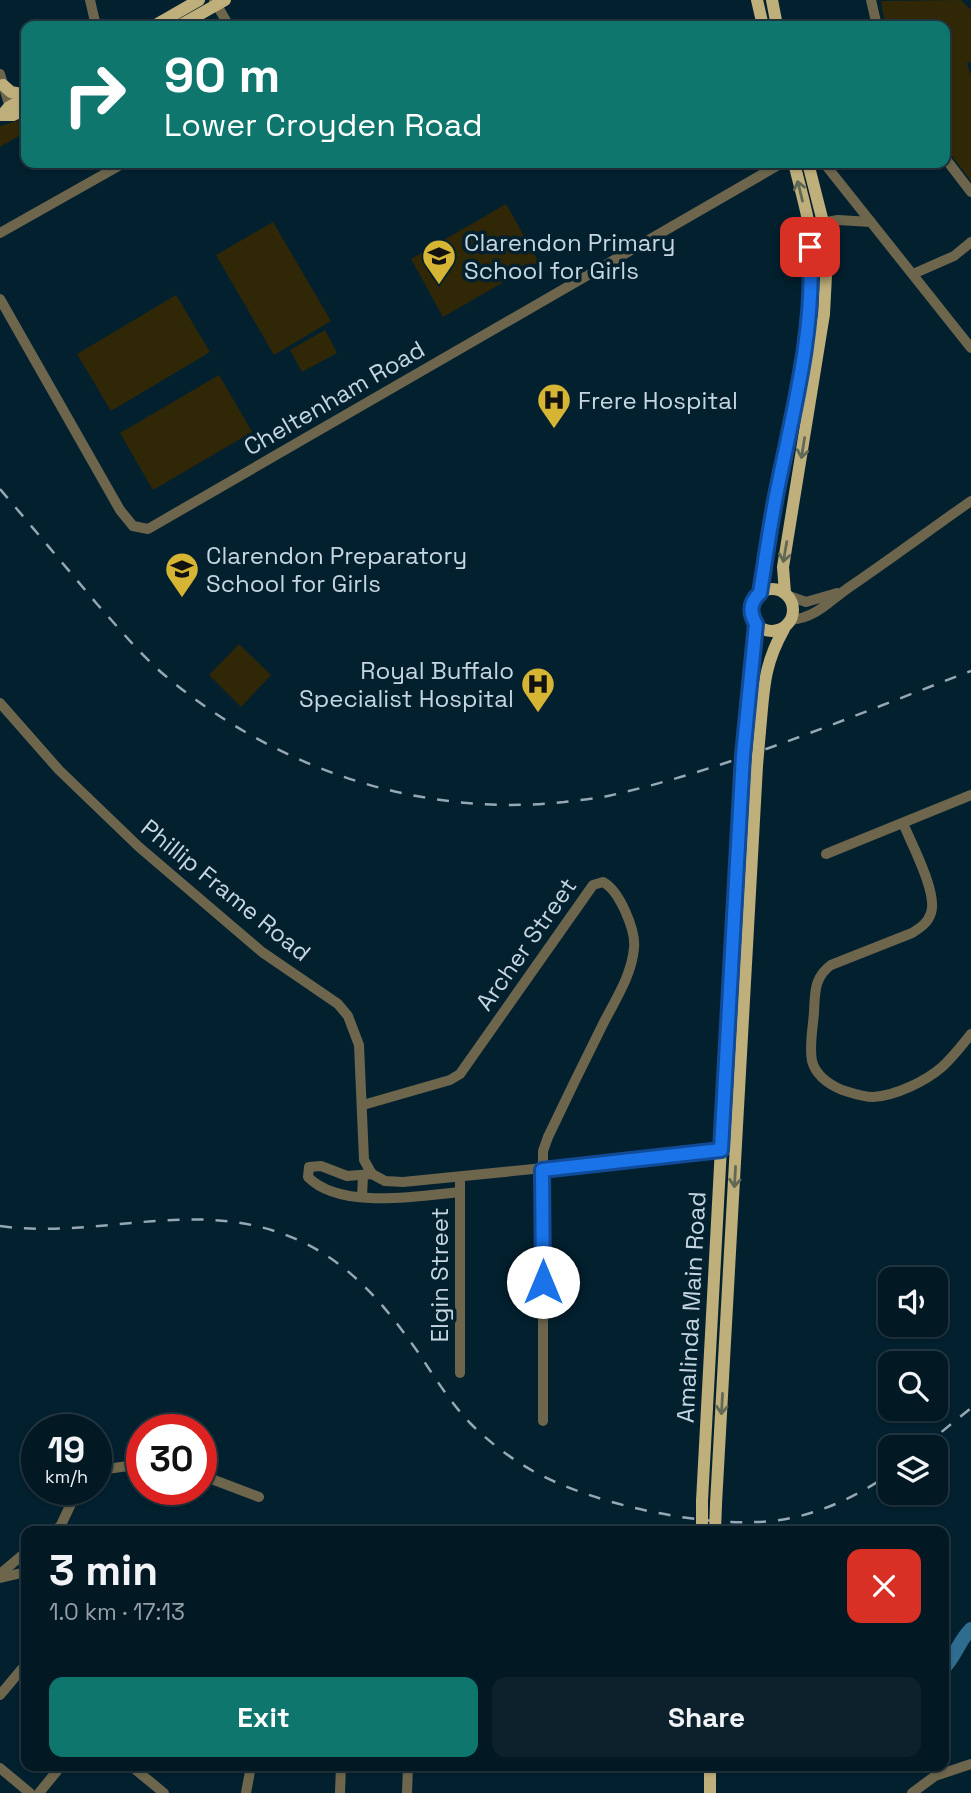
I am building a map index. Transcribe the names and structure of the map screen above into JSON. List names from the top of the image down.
{
  "streets": {
    "main road": ["Amalinda Main Road"],
    "street": [
      "Cheltenham Road",
      "Phillip Frame Road",
      "Archer Street",
      "Elgin Street"
    ]
  },
  "crossings": [
    ["Phillip Frame Road", "Archer Street"]
  ],
  "places": {
    "school or university": ["Clarendon Primary School for Girls", "Clarendon Preparatory School for Girls"],
    "hospital": ["Frere Hospital", "Royal Buffalo Specialist Hospital"]
  },
  "page": {
    "turn": ["90 m", "Lower Croyden Road"],
    "speed": "19 km/h",
    "limit": "30",
    "heading": ["3 min", "1.0 km · 17:13"],
    "buttons": ["Exit", "Share"]
  }
}
